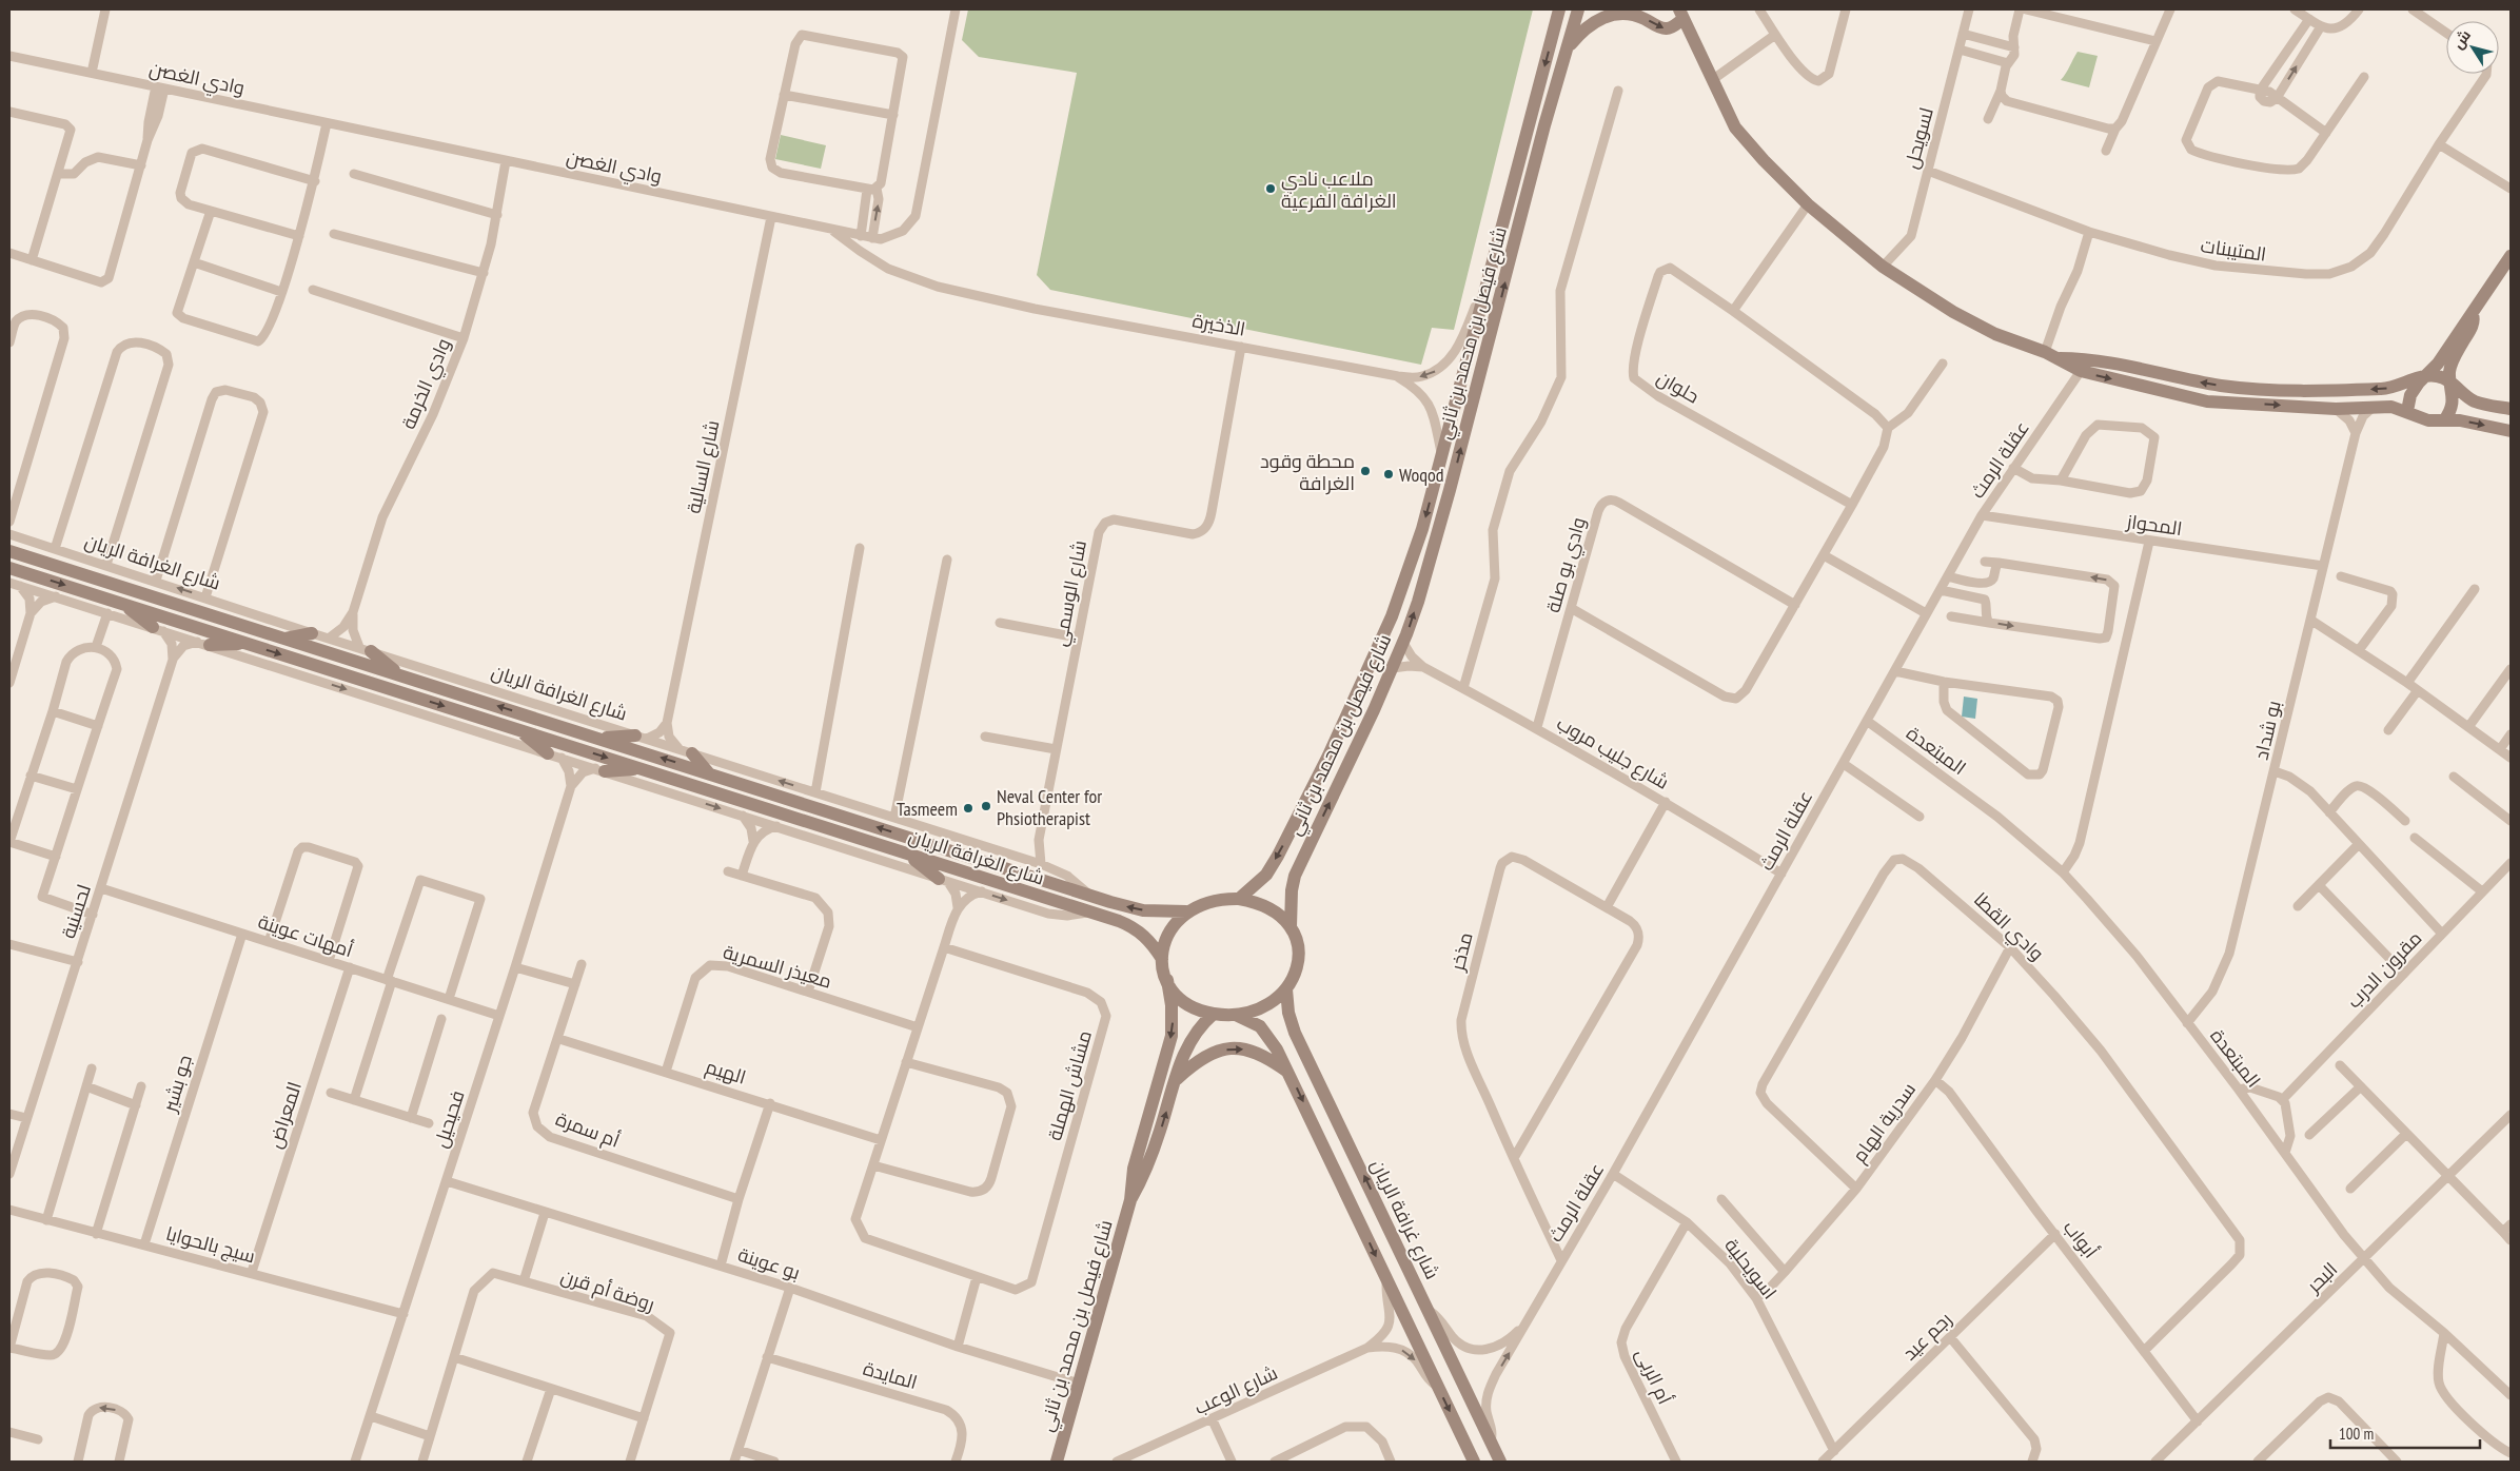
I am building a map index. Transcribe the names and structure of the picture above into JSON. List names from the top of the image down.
{
  "streets": {
    "street": [
      "وادي الغصن",
      "لسويحل",
      "المتيبنات",
      "الذخيرة",
      "شارع فيصل بن محمد بن ثاني",
      "وادي الخرمة",
      "حلوان",
      "عقلة الرمث",
      "شارع السالية",
      "المحواز",
      "شارع الغرافة الريان",
      "وادي بو صلة",
      "شارع الوسمي",
      "بو شداد",
      "المبتعدة",
      "شارع جليب مروب",
      "لحسنية",
      "وادي القطا",
      "أمهات عوينة",
      "مذخر",
      "معيذر السمرية",
      "مقرون الدرب",
      "الهيم",
      "جو بشير",
      "مشاش الهملة",
      "المعراض",
      "فحيحيل",
      "سدرية الهام",
      "أم سمرة",
      "شارع غرافة الريان",
      "أبواب",
      "سيج بالحوايا",
      "بو عوينة",
      "اسويحلية",
      "البحر",
      "روضة أم قرن",
      "رجم عيد",
      "المايدة",
      "أم الربى",
      "شارع الوعب"
    ]
  },
  "crossings": [
    ["وادي الغصن", "الذخيرة"],
    ["وادي الغصن", "وادي الخرمة"],
    ["وادي الغصن", "شارع السالية"],
    ["لسويحل", "المتيبنات"],
    ["الذخيرة", "شارع فيصل بن محمد بن ثاني"],
    ["الذخيرة", "شارع الوسمي"],
    ["شارع فيصل بن محمد بن ثاني", "شارع الغرافة الريان"],
    ["شارع فيصل بن محمد بن ثاني", "شارع جليب مروب"],
    ["شارع فيصل بن محمد بن ثاني", "شارع غرافة الريان"],
    ["شارع فيصل بن محمد بن ثاني", "بو عوينة"],
    ["وادي الخرمة", "شارع الغرافة الريان"],
    ["عقلة الرمث", "المحواز"],
    ["عقلة الرمث", "المبتعدة"],
    ["عقلة الرمث", "شارع جليب مروب"],
    ["عقلة الرمث", "مذخر"],
    ["عقلة الرمث", "شارع غرافة الريان"],
    ["عقلة الرمث", "اسويحلية"],
    ["المحواز", "بو شداد"],
    ["شارع الغرافة الريان", "شارع الوسمي"],
    ["شارع الغرافة الريان", "شارع غرافة الريان"],
    ["وادي بو صلة", "شارع جليب مروب"],
    ["بو شداد", "المبتعدة"],
    ["المبتعدة", "البحر"],
    ["لحسنية", "أمهات عوينة"],
    ["وادي القطا", "سدرية الهام"],
    ["وادي القطا", "أبواب"],
    ["أمهات عوينة", "جو بشير"],
    ["أمهات عوينة", "المعراض"],
    ["أمهات عوينة", "فحيحيل"],
    ["معيذر السمرية", "الهيم"],
    ["معيذر السمرية", "مشاش الهملة"],
    ["الهيم", "مشاش الهملة"],
    ["الهيم", "أم سمرة"],
    ["جو بشير", "سيج بالحوايا"],
    ["المعراض", "سيج بالحوايا"],
    ["فحيحيل", "سيج بالحوايا"],
    ["فحيحيل", "بو عوينة"],
    ["سدرية الهام", "أبواب"],
    ["سدرية الهام", "اسويحلية"],
    ["أبواب", "البحر"],
    ["أبواب", "رجم عيد"],
    ["اسويحلية", "رجم عيد"],
    ["اسويحلية", "أم الربى"]
  ],
  "places": [
    "ملاعب نادي الغرافة الفرعية",
    "محطة وقود الغرافة",
    "Woqod",
    "Neval Center for Phsiotherapist",
    "Tasmeem"
  ],
  "scale_bar": "100 m",
  "north": "top left"
}
